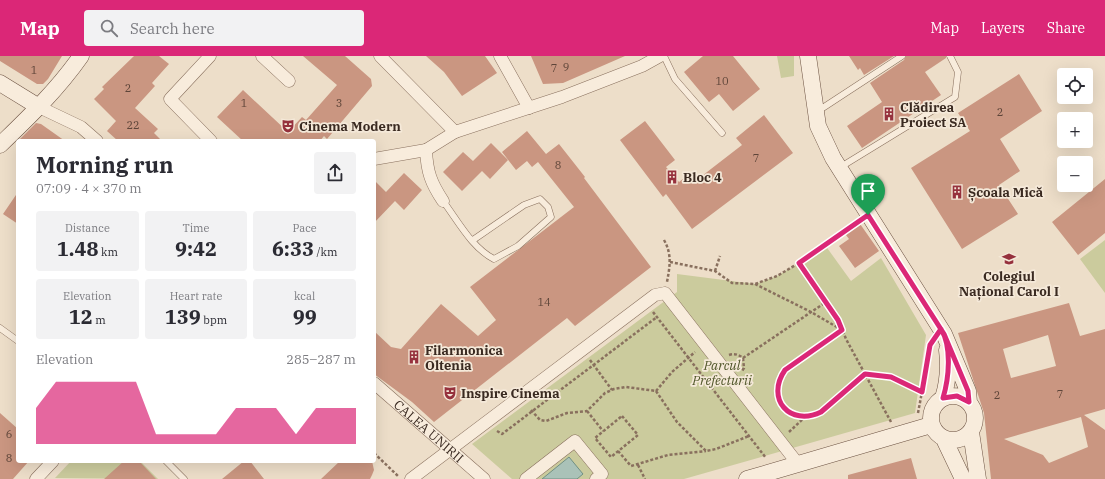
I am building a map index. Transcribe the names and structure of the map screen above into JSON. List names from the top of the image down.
{
  "streets": {
    "street": ["CALEA UNIRII"]
  },
  "parks": ["Parcul Prefecturii"],
  "places": {
    "building": [
      "Clădirea Proiect SA",
      "Bloc 4",
      "Școala Mică",
      "Filarmonica Oltenia"
    ],
    "theatre": ["Cinema Modern", "Inspire Cinema"],
    "school or university": ["Colegiul Național Carol I"]
  },
  "house_numbers": [
    "9",
    "7",
    "1",
    "10",
    "2",
    "1",
    "3",
    "2",
    "22",
    "7",
    "8",
    "14",
    "7",
    "2",
    "6",
    "8"
  ],
  "page": {
    "header": "Map",
    "search": "Search here",
    "nav": ["Map", "Layers", "Share"],
    "map_buttons": ["+", "−"],
    "heading": ["Morning run", "07:09 · 4 × 370 m"],
    "stats": [
      ["Distance", "1.48 km"],
      ["Time", "9:42"],
      ["Pace", "6:33 /km"],
      ["Elevation", "12 m"],
      ["Heart rate", "139 bpm"],
      ["kcal", "99"]
    ],
    "chart": ["Elevation", "285–287 m"]
  }
}
